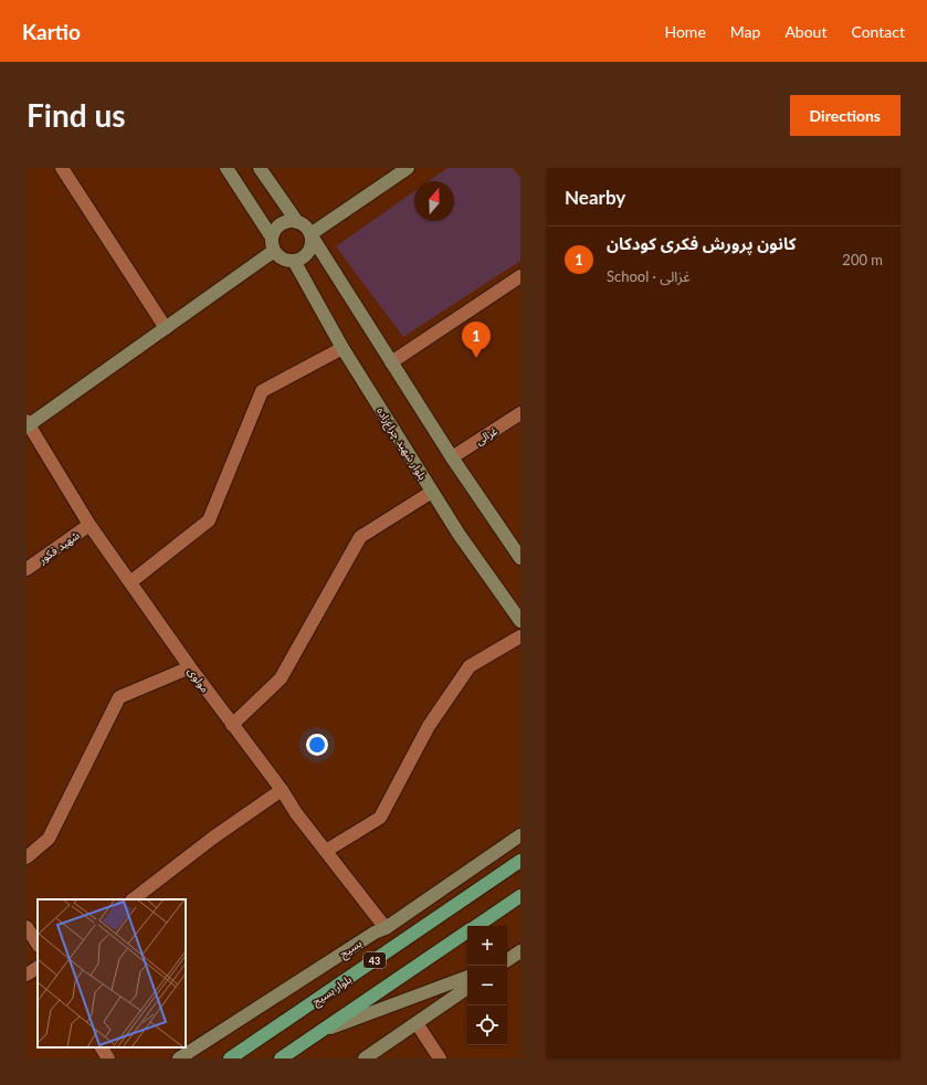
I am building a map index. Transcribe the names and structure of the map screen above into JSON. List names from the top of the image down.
{
  "streets": {
    "main road": ["43", "بلوار بسیج"],
    "street": [
      "غزالی",
      "بلوار شهید چراغ‌زاده",
      "شهید فکور",
      "مولوی",
      "بسیج"
    ]
  },
  "crossings": [
    ["شهید فکور", "مولوی"],
    ["مولوی", "بسیج"]
  ],
  "north": "top",
  "page": {
    "header": "Kartio",
    "nav": [
      "Home",
      "Map",
      "About",
      "Contact"
    ],
    "buttons": "Directions",
    "title": "Find us",
    "heading": "Nearby",
    "list": [
      {
        "mark": "1",
        "name": "کانون پرورش فکری کودکان",
        "note": "School · غزالی",
        "value": "200 m"
      }
    ],
    "pins": "1",
    "map_buttons": ["+", "−"]
  }
}
